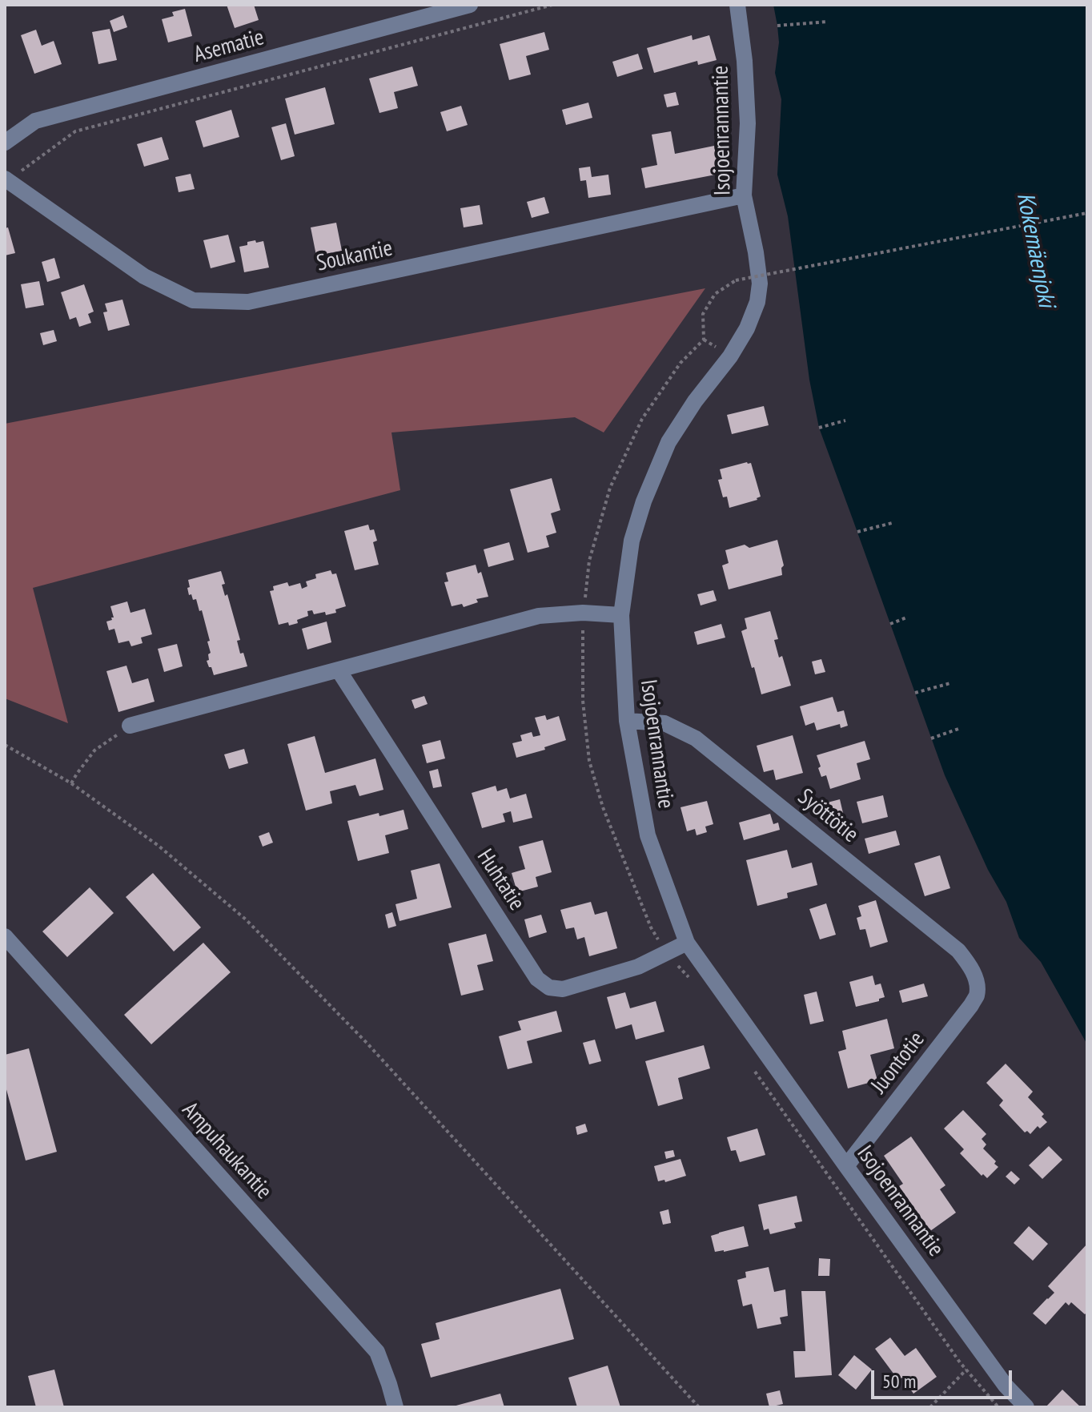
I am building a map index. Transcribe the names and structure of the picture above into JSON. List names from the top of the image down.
{
  "streets": {
    "street": [
      "Asematie",
      "Isojoenrannantie",
      "Soukantie",
      "Syöttötie",
      "Huhtatie",
      "Juontotie",
      "Ampuhaukantie"
    ]
  },
  "crossings": [
    ["Isojoenrannantie", "Soukantie"],
    ["Isojoenrannantie", "Syöttötie"],
    ["Isojoenrannantie", "Huhtatie"],
    ["Isojoenrannantie", "Juontotie"],
    ["Syöttötie", "Juontotie"]
  ],
  "water": ["Kokemäenjoki"],
  "scale_bar": "50 m"
}
